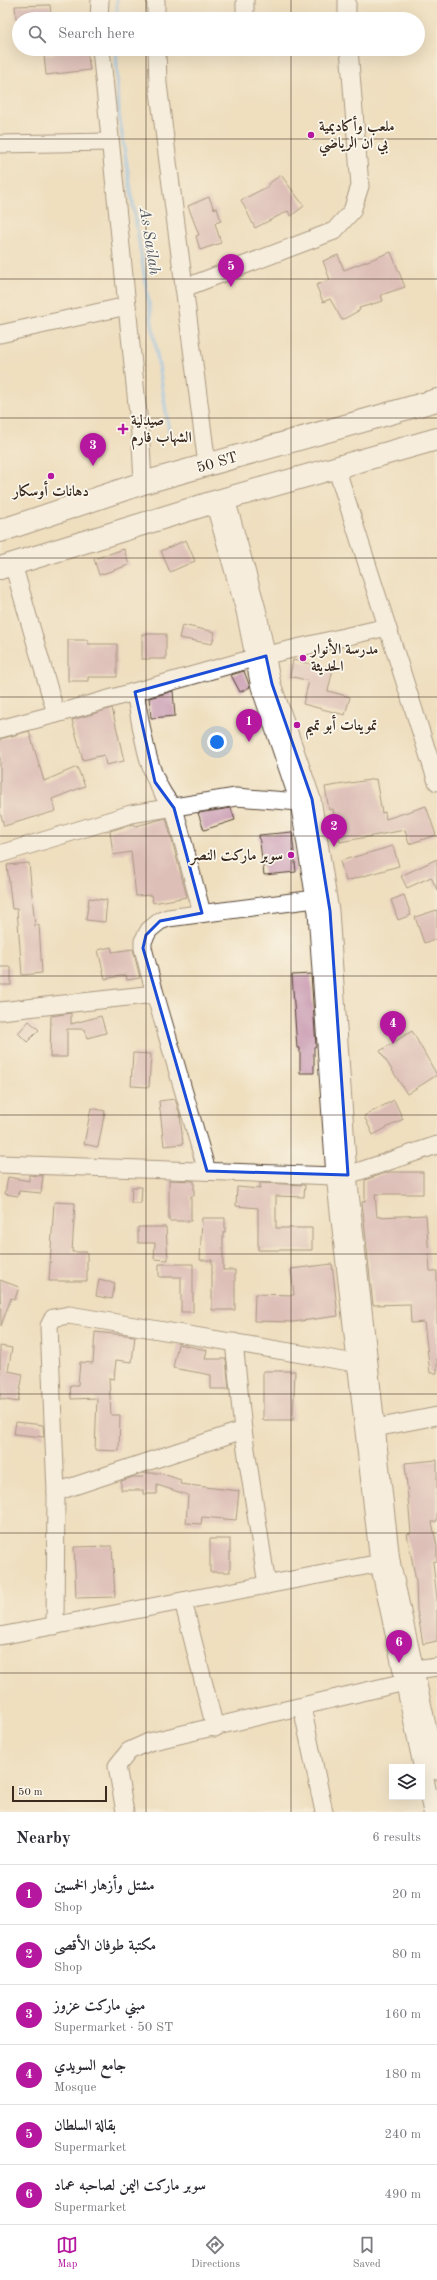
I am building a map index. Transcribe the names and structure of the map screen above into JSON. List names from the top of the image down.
{
  "streets": {
    "main road": ["50 ST"]
  },
  "water": ["As Sailah"],
  "places": {
    "other": [
      "ملعب وأكاديمية بي ان الرياضي",
      "دهانات أوسكار",
      "مدرسة الأنوار الحديثة",
      "تموينات أبو تميم",
      "سوبر ماركت النصر"
    ],
    "health": ["صيدلية الشهاب فارم"]
  },
  "scale_bar": "50 m",
  "page": {
    "search": "Search here",
    "pins": [
      "5",
      "3",
      "1",
      "2",
      "4",
      "6"
    ],
    "scale": "50 m",
    "heading": ["Nearby", "6 results"],
    "list": [
      {
        "mark": "1",
        "name": "مشتل وأزهار الخمسين",
        "note": "Shop",
        "value": "20 m"
      },
      {
        "mark": "2",
        "name": "مكتبة طوفان الأقصى",
        "note": "Shop",
        "value": "80 m"
      },
      {
        "mark": "3",
        "name": "مبني ماركت عزوز",
        "note": "Supermarket · 50 ST",
        "value": "160 m"
      },
      {
        "mark": "4",
        "name": "جامع السويدي",
        "note": "Mosque",
        "value": "180 m"
      },
      {
        "mark": "5",
        "name": "بقالة السلطان",
        "note": "Supermarket",
        "value": "240 m"
      },
      {
        "mark": "6",
        "name": "سوبر ماركت اليمن لصاحبه عماد",
        "note": "Supermarket",
        "value": "490 m"
      }
    ],
    "nav": ["Map", "Directions", "Saved"]
  }
}
